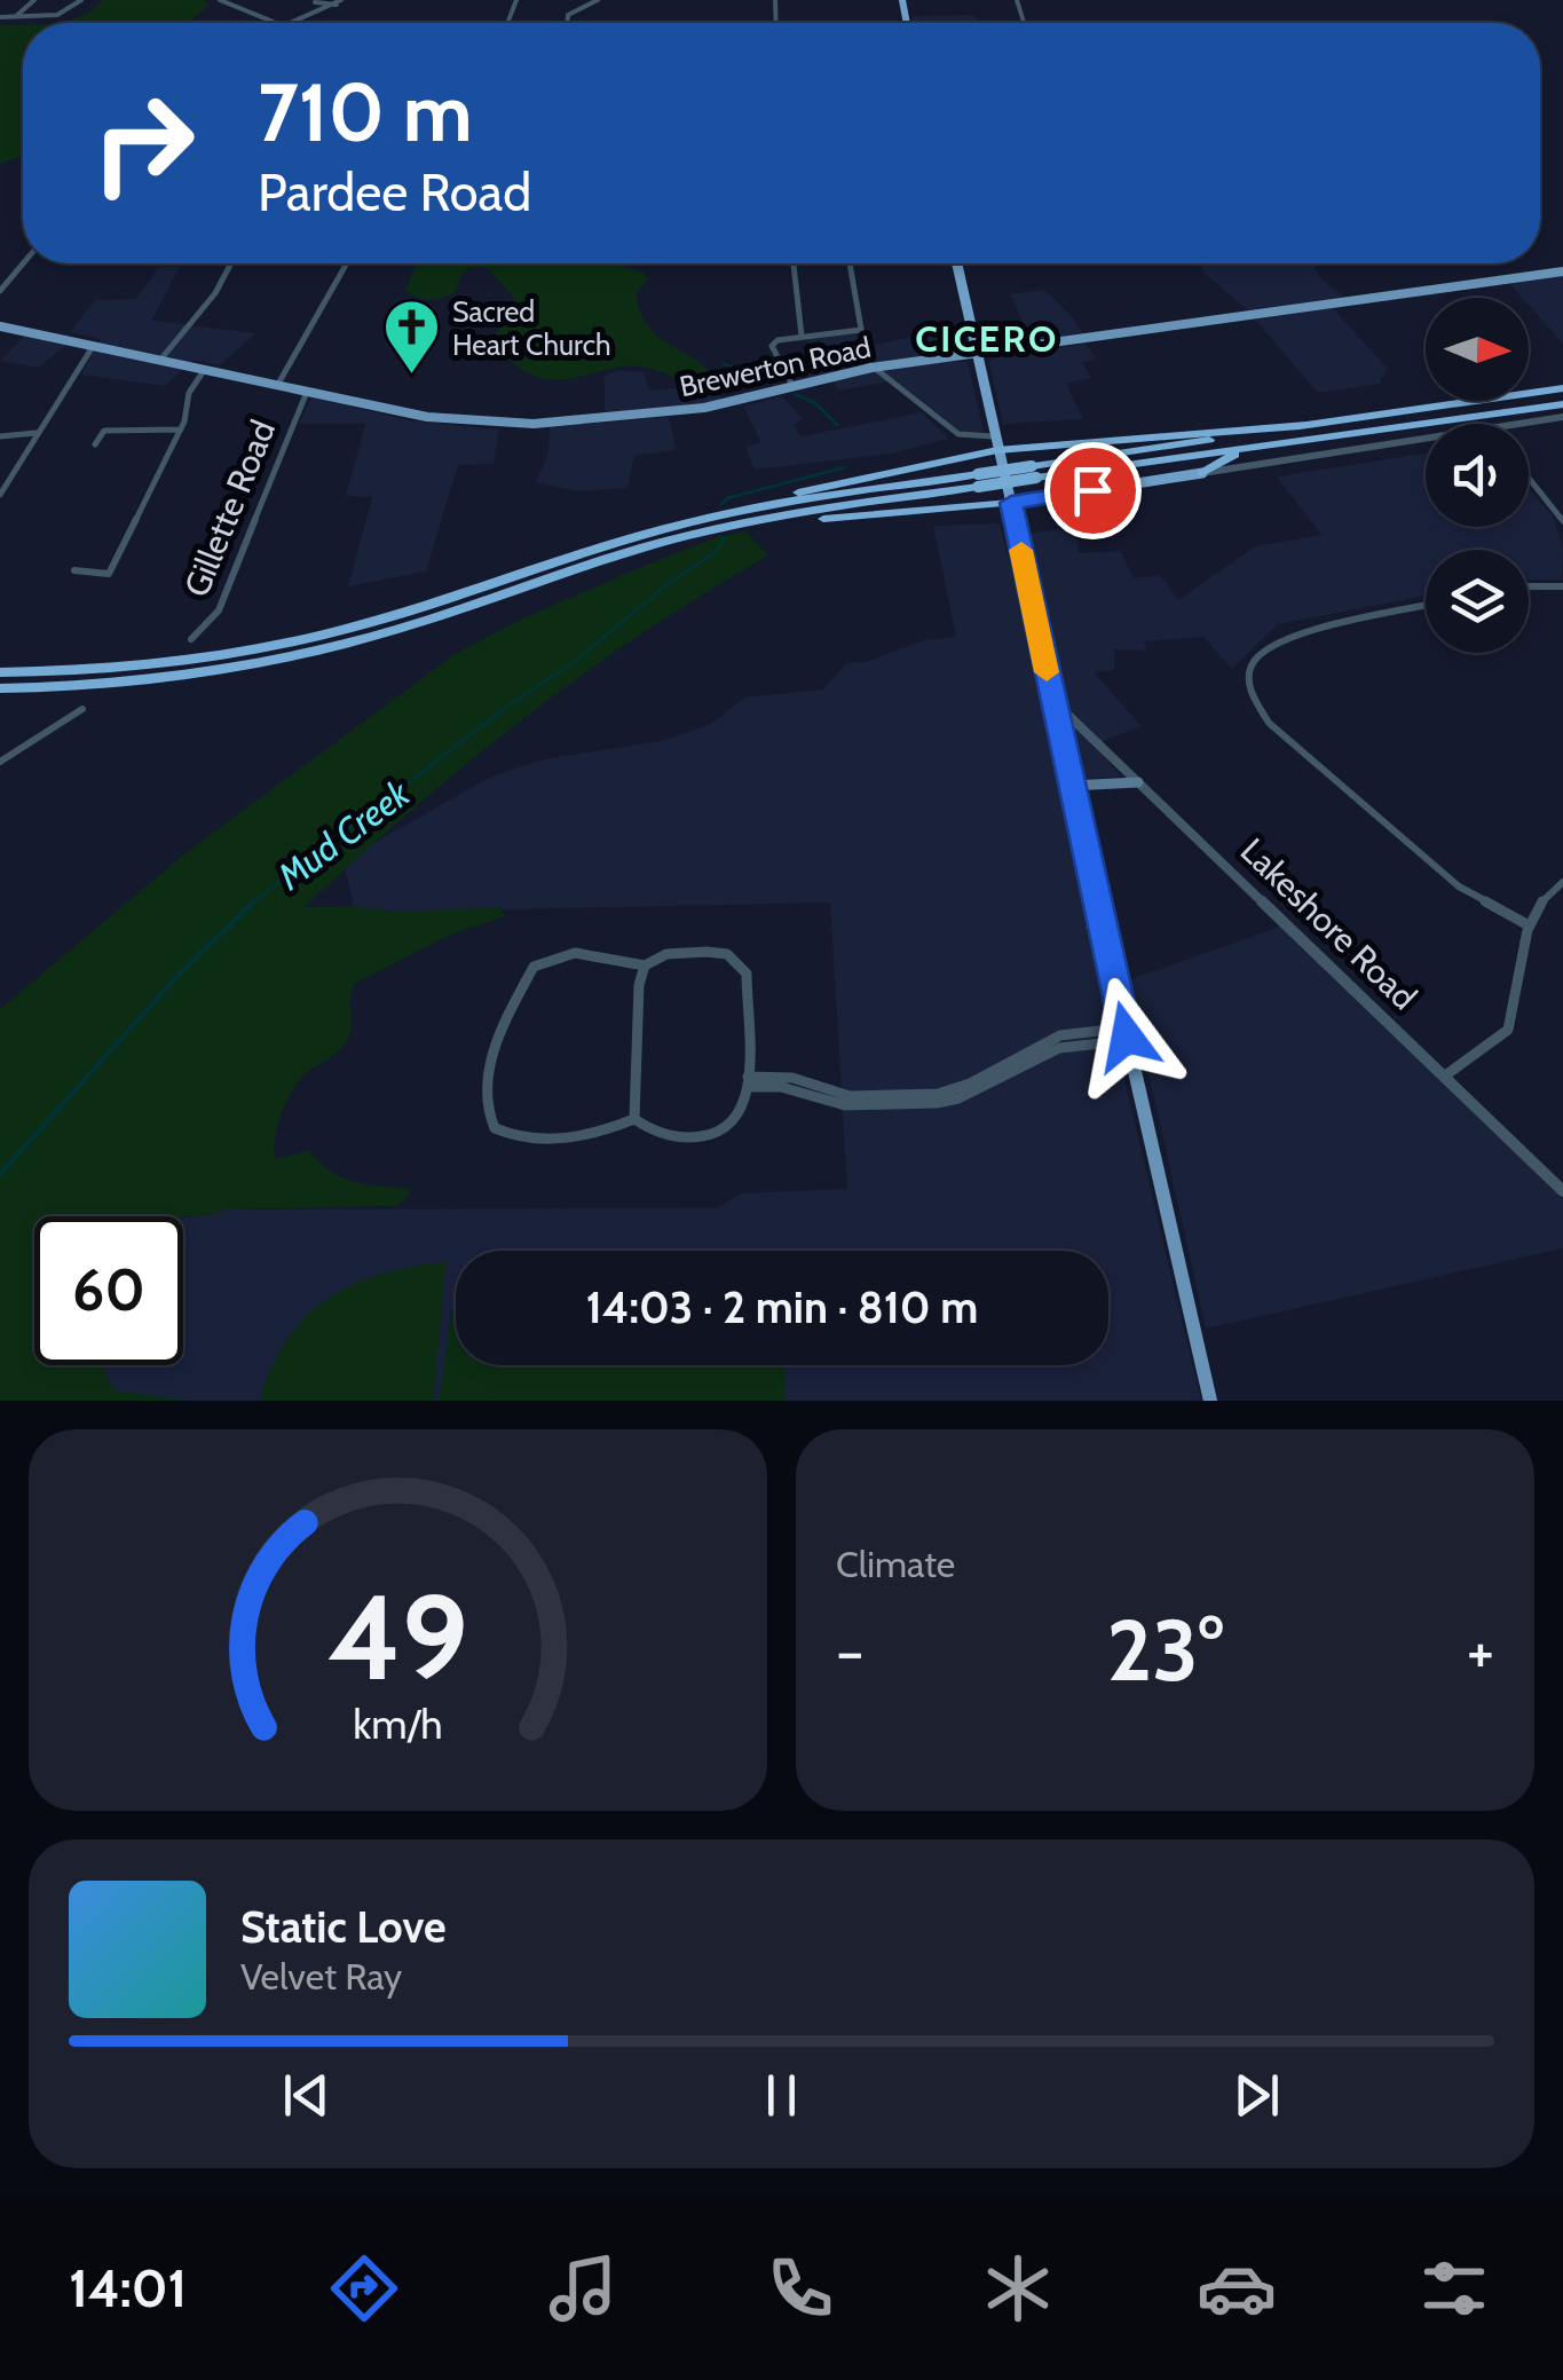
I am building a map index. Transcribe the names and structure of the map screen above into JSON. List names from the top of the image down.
{
  "streets": {
    "main road": ["Brewerton Road"],
    "street": ["Gillette Road", "Lakeshore Road"]
  },
  "crossings": [
    ["Brewerton Road", "Gillette Road"]
  ],
  "districts": ["CICERO"],
  "water": ["Mud Creek"],
  "places": {
    "church": ["Sacred Heart Church"]
  },
  "north": "right",
  "page": {
    "turn": ["710 m", "Pardee Road"],
    "limit": "60",
    "trip": "14:03 · 2 min · 810 m",
    "tile": "Climate",
    "heat": ["−", "23°", "+"],
    "song": ["Static Love", "Velvet Ray"],
    "tabs": "14:01",
    "gauge": ["49", "km/h"]
  }
}
